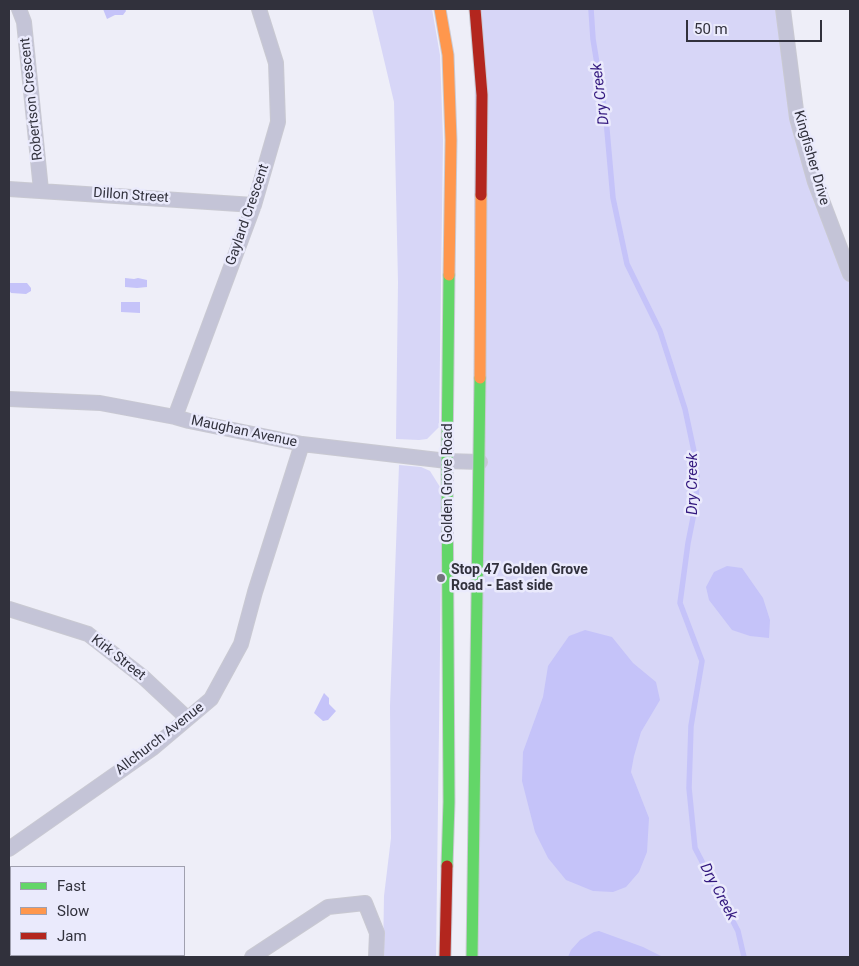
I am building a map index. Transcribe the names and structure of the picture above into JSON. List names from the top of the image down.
{
  "streets": {
    "main road": ["Golden Grove Road"],
    "street": [
      "Robertson Crescent",
      "Kingfisher Drive",
      "Dillon Street",
      "Gaylard Crescent",
      "Maughan Avenue",
      "Kirk Street",
      "Allchurch Avenue"
    ]
  },
  "crossings": [
    ["Robertson Crescent", "Dillon Street"],
    ["Dillon Street", "Gaylard Crescent"],
    ["Gaylard Crescent", "Maughan Avenue"],
    ["Maughan Avenue", "Golden Grove Road"],
    ["Maughan Avenue", "Allchurch Avenue"],
    ["Kirk Street", "Allchurch Avenue"]
  ],
  "water": ["Dry Creek"],
  "places": ["Stop 47 Golden Grove Road - East side"],
  "legend": ["Fast", "Slow", "Jam"],
  "scale_bar": "50 m"
}
